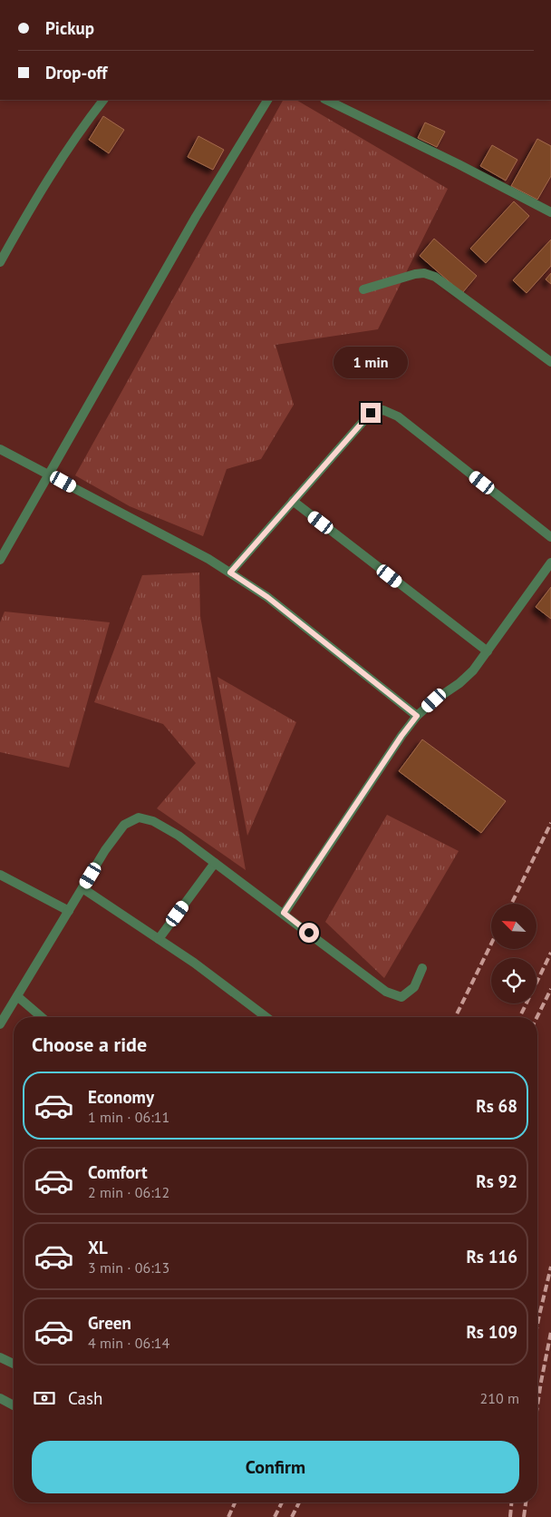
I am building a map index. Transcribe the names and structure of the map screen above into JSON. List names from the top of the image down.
{
  "north": "top left",
  "page": {
    "banner": ["Pickup", "Drop-off"],
    "bubble": "1 min",
    "heading": "Choose a ride",
    "list": [
      {
        "name": "Economy",
        "note": "1 min · 06:11",
        "value": "Rs 68"
      },
      {
        "name": "Comfort",
        "note": "2 min · 06:12",
        "value": "Rs 92"
      },
      {
        "name": "XL",
        "note": "3 min · 06:13",
        "value": "Rs 116"
      },
      {
        "name": "Green",
        "note": "4 min · 06:14",
        "value": "Rs 109"
      }
    ],
    "pay": ["Cash", "210 m"],
    "buttons": "Confirm"
  }
}
